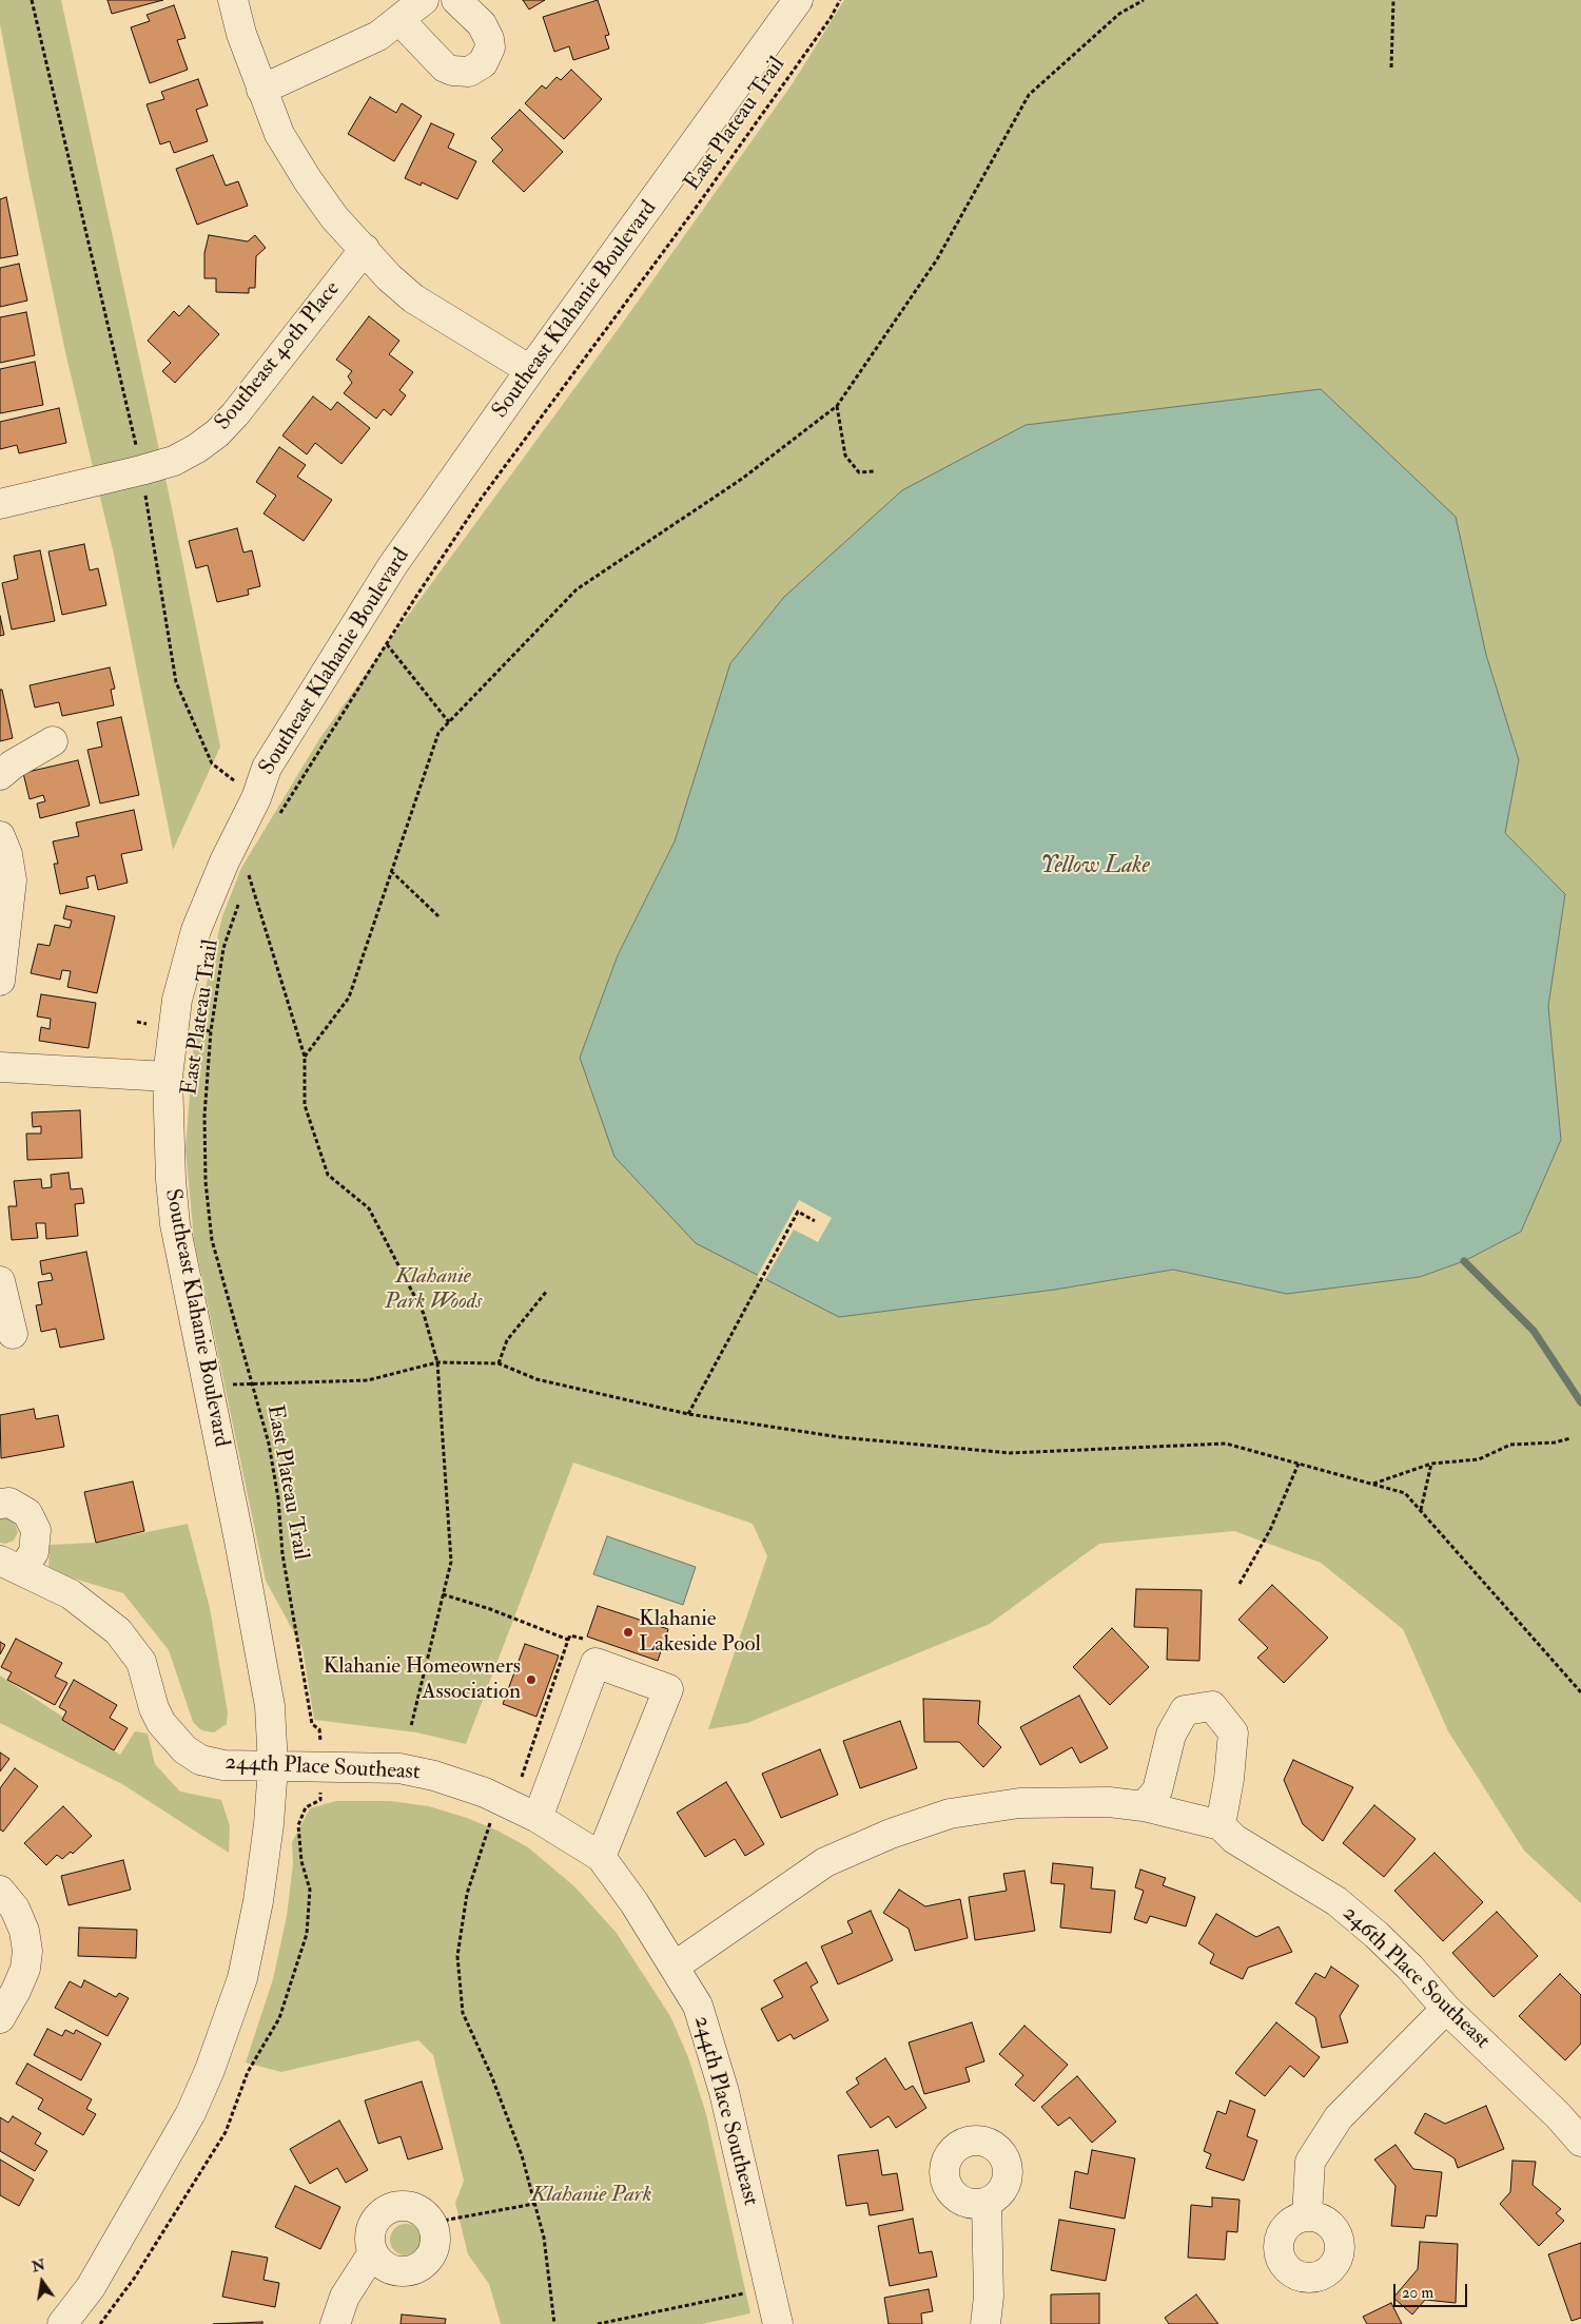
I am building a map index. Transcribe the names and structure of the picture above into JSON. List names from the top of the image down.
{
  "streets": {
    "street": [
      "Southeast Klahanie Boulevard",
      "Southeast 40th Place",
      "244th Place Southeast",
      "246th Place Southeast"
    ],
    "path": ["East Plateau Trail"]
  },
  "crossings": [
    ["Southeast Klahanie Boulevard", "244th Place Southeast"],
    ["244th Place Southeast", "246th Place Southeast"]
  ],
  "water": ["Yellow Lake"],
  "parks": ["Klahanie Park Woods", "Klahanie Park"],
  "places": ["Klahanie Lakeside Pool", "Klahanie Homeowners Association"],
  "scale_bar": "20 m",
  "north": "top"
}
